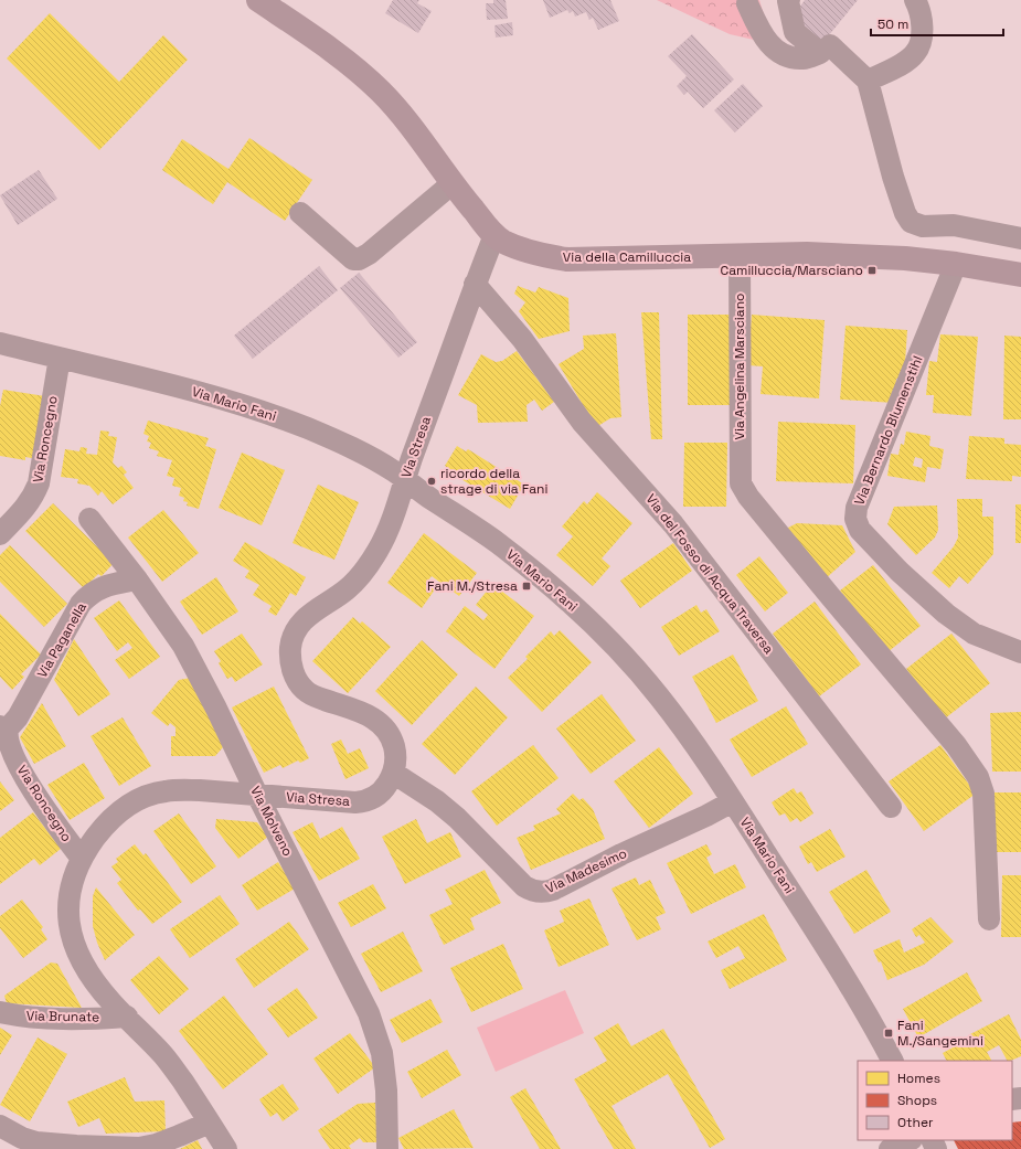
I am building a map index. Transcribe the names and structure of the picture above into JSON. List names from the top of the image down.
{
  "streets": {
    "main road": ["Via della Camilluccia"],
    "street": [
      "Via Angelina Marsciano",
      "Via Mario Fani",
      "Via Bernardo Blumenstihl",
      "Via Roncegno",
      "Via Stresa",
      "Via del Fosso di Acqua Traversa",
      "Via Paganella",
      "Via Molveno",
      "Via Madesimo",
      "Via Brunate"
    ]
  },
  "crossings": [
    ["Via della Camilluccia", "Via Angelina Marsciano"],
    ["Via della Camilluccia", "Via Bernardo Blumenstihl"],
    ["Via della Camilluccia", "Via Stresa"],
    ["Via Mario Fani", "Via Roncegno"],
    ["Via Mario Fani", "Via Stresa"],
    ["Via Mario Fani", "Via Madesimo"],
    ["Via Roncegno", "Via Stresa"],
    ["Via Roncegno", "Via Paganella"],
    ["Via Stresa", "Via del Fosso di Acqua Traversa"],
    ["Via Stresa", "Via Molveno"],
    ["Via Stresa", "Via Madesimo"],
    ["Via Stresa", "Via Brunate"],
    ["Via Paganella", "Via Molveno"]
  ],
  "places": {
    "transit": ["Camilluccia/Marsciano", "Fani M./Stresa", "Fani M./Sangemini"],
    "other": ["ricordo della strage di via Fani"]
  },
  "legend": ["Homes", "Shops", "Other"],
  "scale_bar": "50 m"
}
